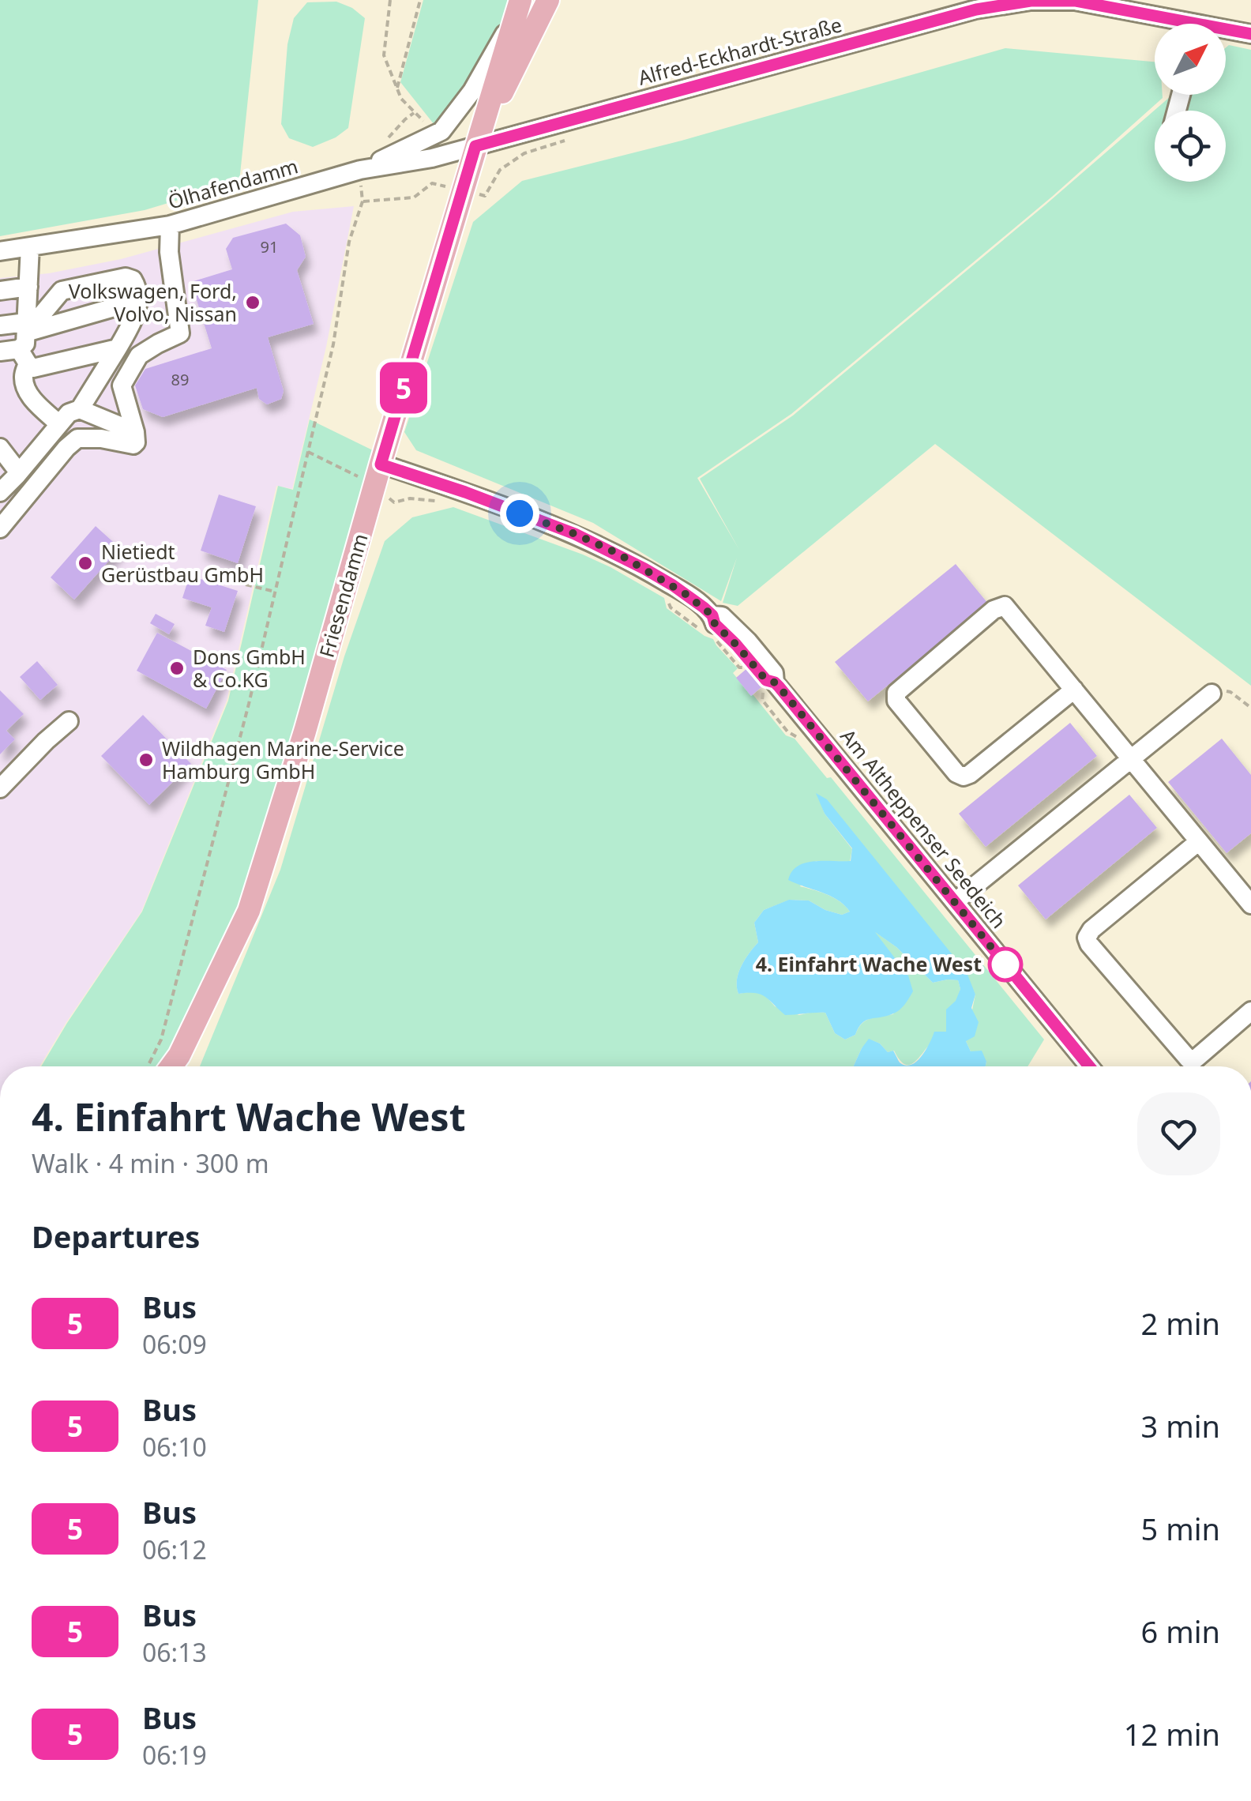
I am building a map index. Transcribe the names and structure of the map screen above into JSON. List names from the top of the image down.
{
  "streets": {
    "main road": ["Friesendamm"],
    "street": ["Alfred-Eckhardt-Straße", "Ölhafendamm", "Am Altheppenser Seedeich"]
  },
  "crossings": [
    ["Alfred-Eckhardt-Straße", "Ölhafendamm"],
    ["Alfred-Eckhardt-Straße", "Friesendamm"],
    ["Ölhafendamm", "Friesendamm"],
    ["Friesendamm", "Am Altheppenser Seedeich"]
  ],
  "places": [
    "Volkswagen, Ford, Volvo, Nissan",
    "Nietiedt Gerüstbau GmbH",
    "Dons GmbH & Co.KG",
    "Wildhagen Marine-Service Hamburg GmbH",
    "4. Einfahrt Wache West"
  ],
  "lines": ["bus line 5"],
  "house_numbers": ["91", "89"],
  "north": "top right",
  "page": {
    "on_map": "5",
    "heading": [
      ["4. Einfahrt Wache West", "Walk · 4 min · 300 m"],
      "Departures"
    ],
    "list": [
      {
        "mark": "5",
        "name": "Bus",
        "note": "06:09",
        "value": "2 min"
      },
      {
        "mark": "5",
        "name": "Bus",
        "note": "06:10",
        "value": "3 min"
      },
      {
        "mark": "5",
        "name": "Bus",
        "note": "06:12",
        "value": "5 min"
      },
      {
        "mark": "5",
        "name": "Bus",
        "note": "06:13",
        "value": "6 min"
      },
      {
        "mark": "5",
        "name": "Bus",
        "note": "06:19",
        "value": "12 min"
      }
    ]
  }
}
